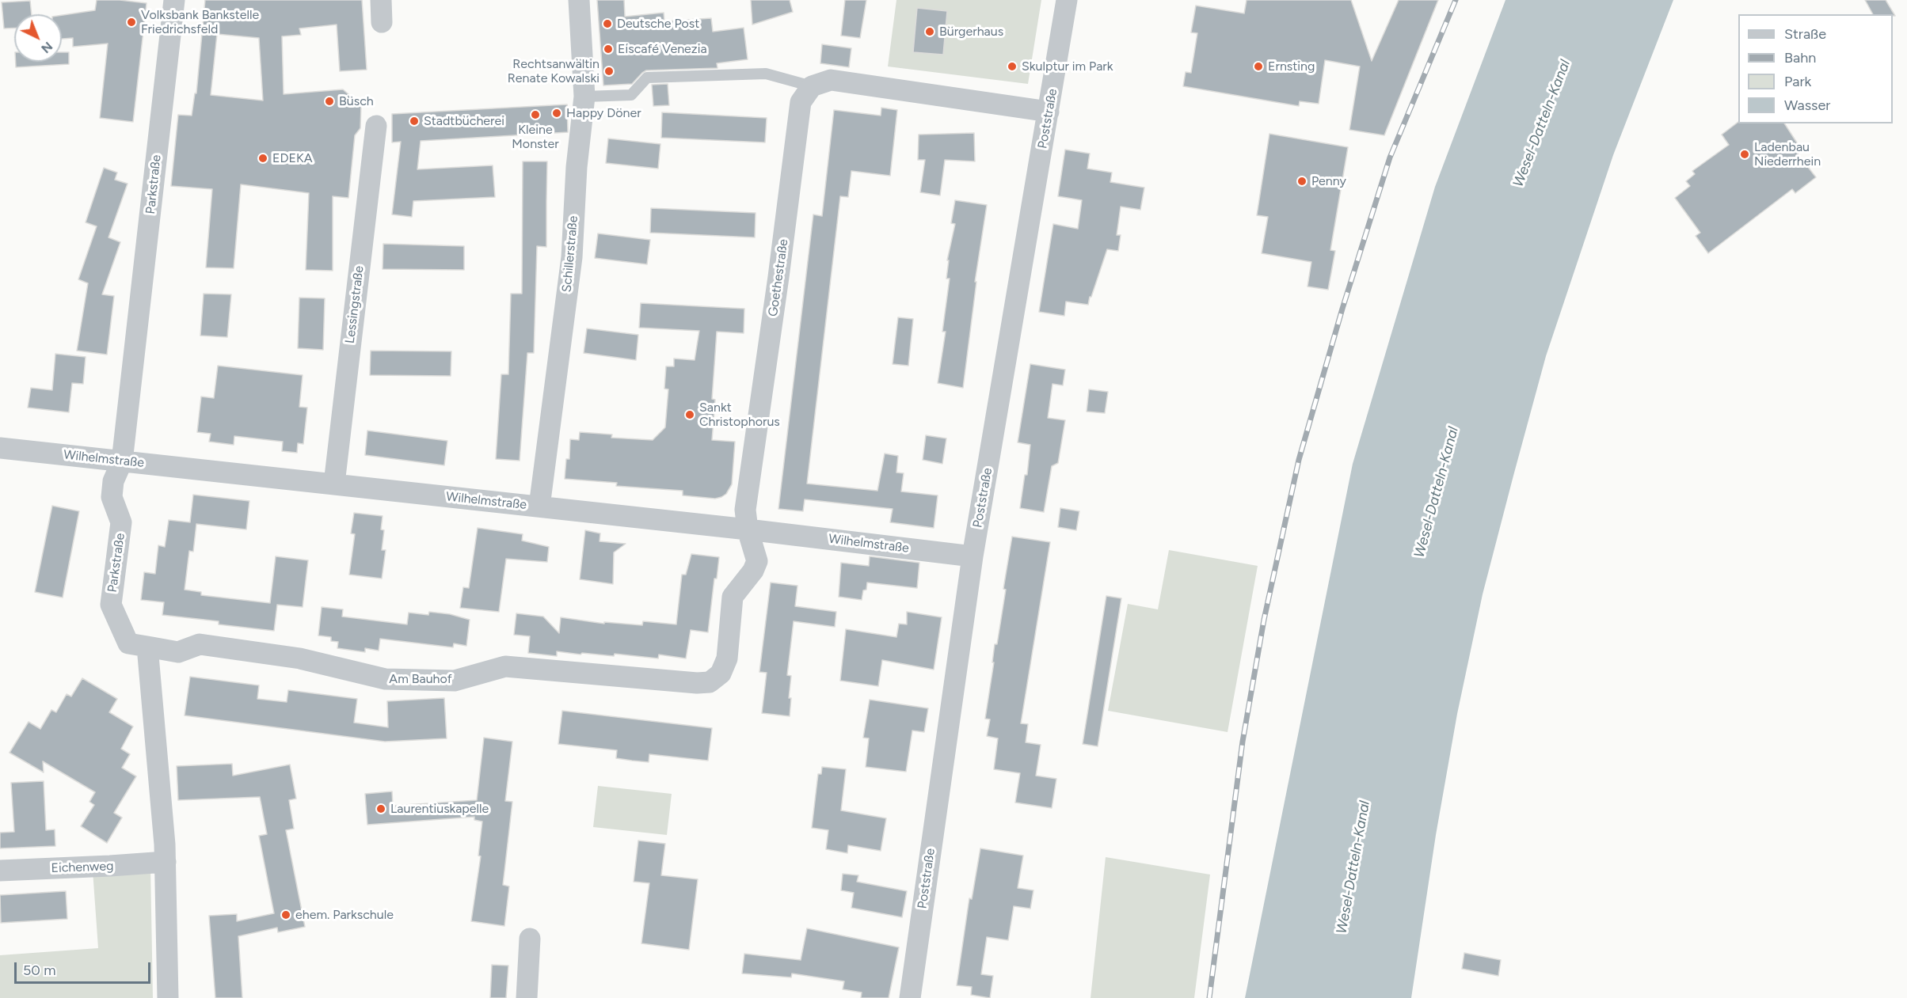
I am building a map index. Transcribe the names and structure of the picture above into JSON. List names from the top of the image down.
{
  "streets": {
    "street": [
      "Poststraße",
      "Parkstraße",
      "Schillerstraße",
      "Goethestraße",
      "Lessingstraße",
      "Wilhelmstraße",
      "Am Bauhof",
      "Eichenweg"
    ]
  },
  "crossings": [
    ["Poststraße", "Wilhelmstraße"],
    ["Parkstraße", "Wilhelmstraße"],
    ["Parkstraße", "Am Bauhof"],
    ["Schillerstraße", "Wilhelmstraße"],
    ["Goethestraße", "Wilhelmstraße"],
    ["Goethestraße", "Am Bauhof"],
    ["Lessingstraße", "Wilhelmstraße"]
  ],
  "water": ["Wesel-Datteln-Kanal"],
  "places": [
    "Volksbank Bankstelle Friedrichsfeld",
    "Deutsche Post",
    "Bürgerhaus",
    "Eiscafé Venezia",
    "Skulptur im Park",
    "Ernsting",
    "Rechtsanwältin Renate Kowalski",
    "Büsch",
    "Happy Döner",
    "Kleine Monster",
    "Stadtbücherei",
    "Ladenbau Niederrhein",
    "EDEKA",
    "Penny",
    "Sankt Christophorus",
    "Laurentiuskapelle",
    "ehem. Parkschule"
  ],
  "legend": [
    "Straße",
    "Bahn",
    "Park",
    "Wasser"
  ],
  "scale_bar": "50 m",
  "north": "bottom right"
}
